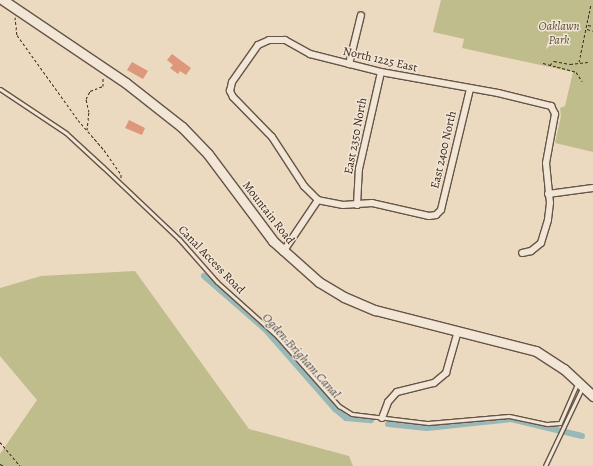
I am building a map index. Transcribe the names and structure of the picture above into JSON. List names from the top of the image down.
{
  "streets": {
    "street": [
      "North 1225 East",
      "East 2350 North",
      "East 2400 North",
      "Mountain Road"
    ],
    "lane": ["Canal Access Road"]
  },
  "crossings": [
    ["North 1225 East", "East 2350 North"],
    ["North 1225 East", "East 2400 North"],
    ["East 2350 North", "East 2400 North"],
    ["Mountain Road", "Canal Access Road"]
  ],
  "water": ["Ogden-Brigham Canal"],
  "parks": ["Oaklawn Park"]
}
